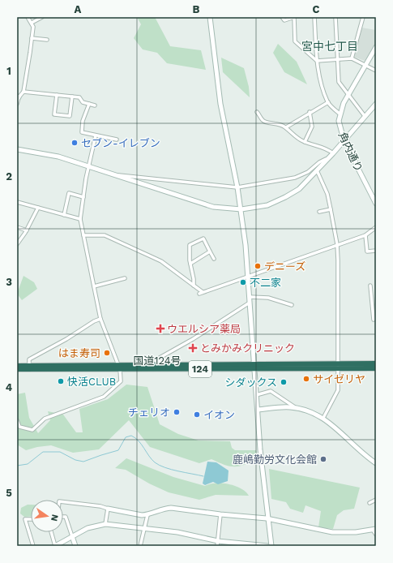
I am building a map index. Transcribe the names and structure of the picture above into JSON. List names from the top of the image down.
{
  "streets": {
    "highway": ["国道124号", "124"],
    "street": ["角内通り"]
  },
  "districts": ["宮中七丁目"],
  "places": {
    "other": [
      "セブン-イレブン",
      "デニーズ",
      "不二家",
      "はま寿司",
      "サイゼリヤ",
      "快活CLUB",
      "シダックス",
      "チェリオ",
      "イオン",
      "鹿嶋勤労文化会館"
    ],
    "health": ["ウエルシア薬局", "とみかみクリニック"]
  },
  "north": "right",
  "grid": {
    "columns": ["A", "B", "C"],
    "rows": [
      "1",
      "2",
      "3",
      "4",
      "5"
    ]
  }
}
